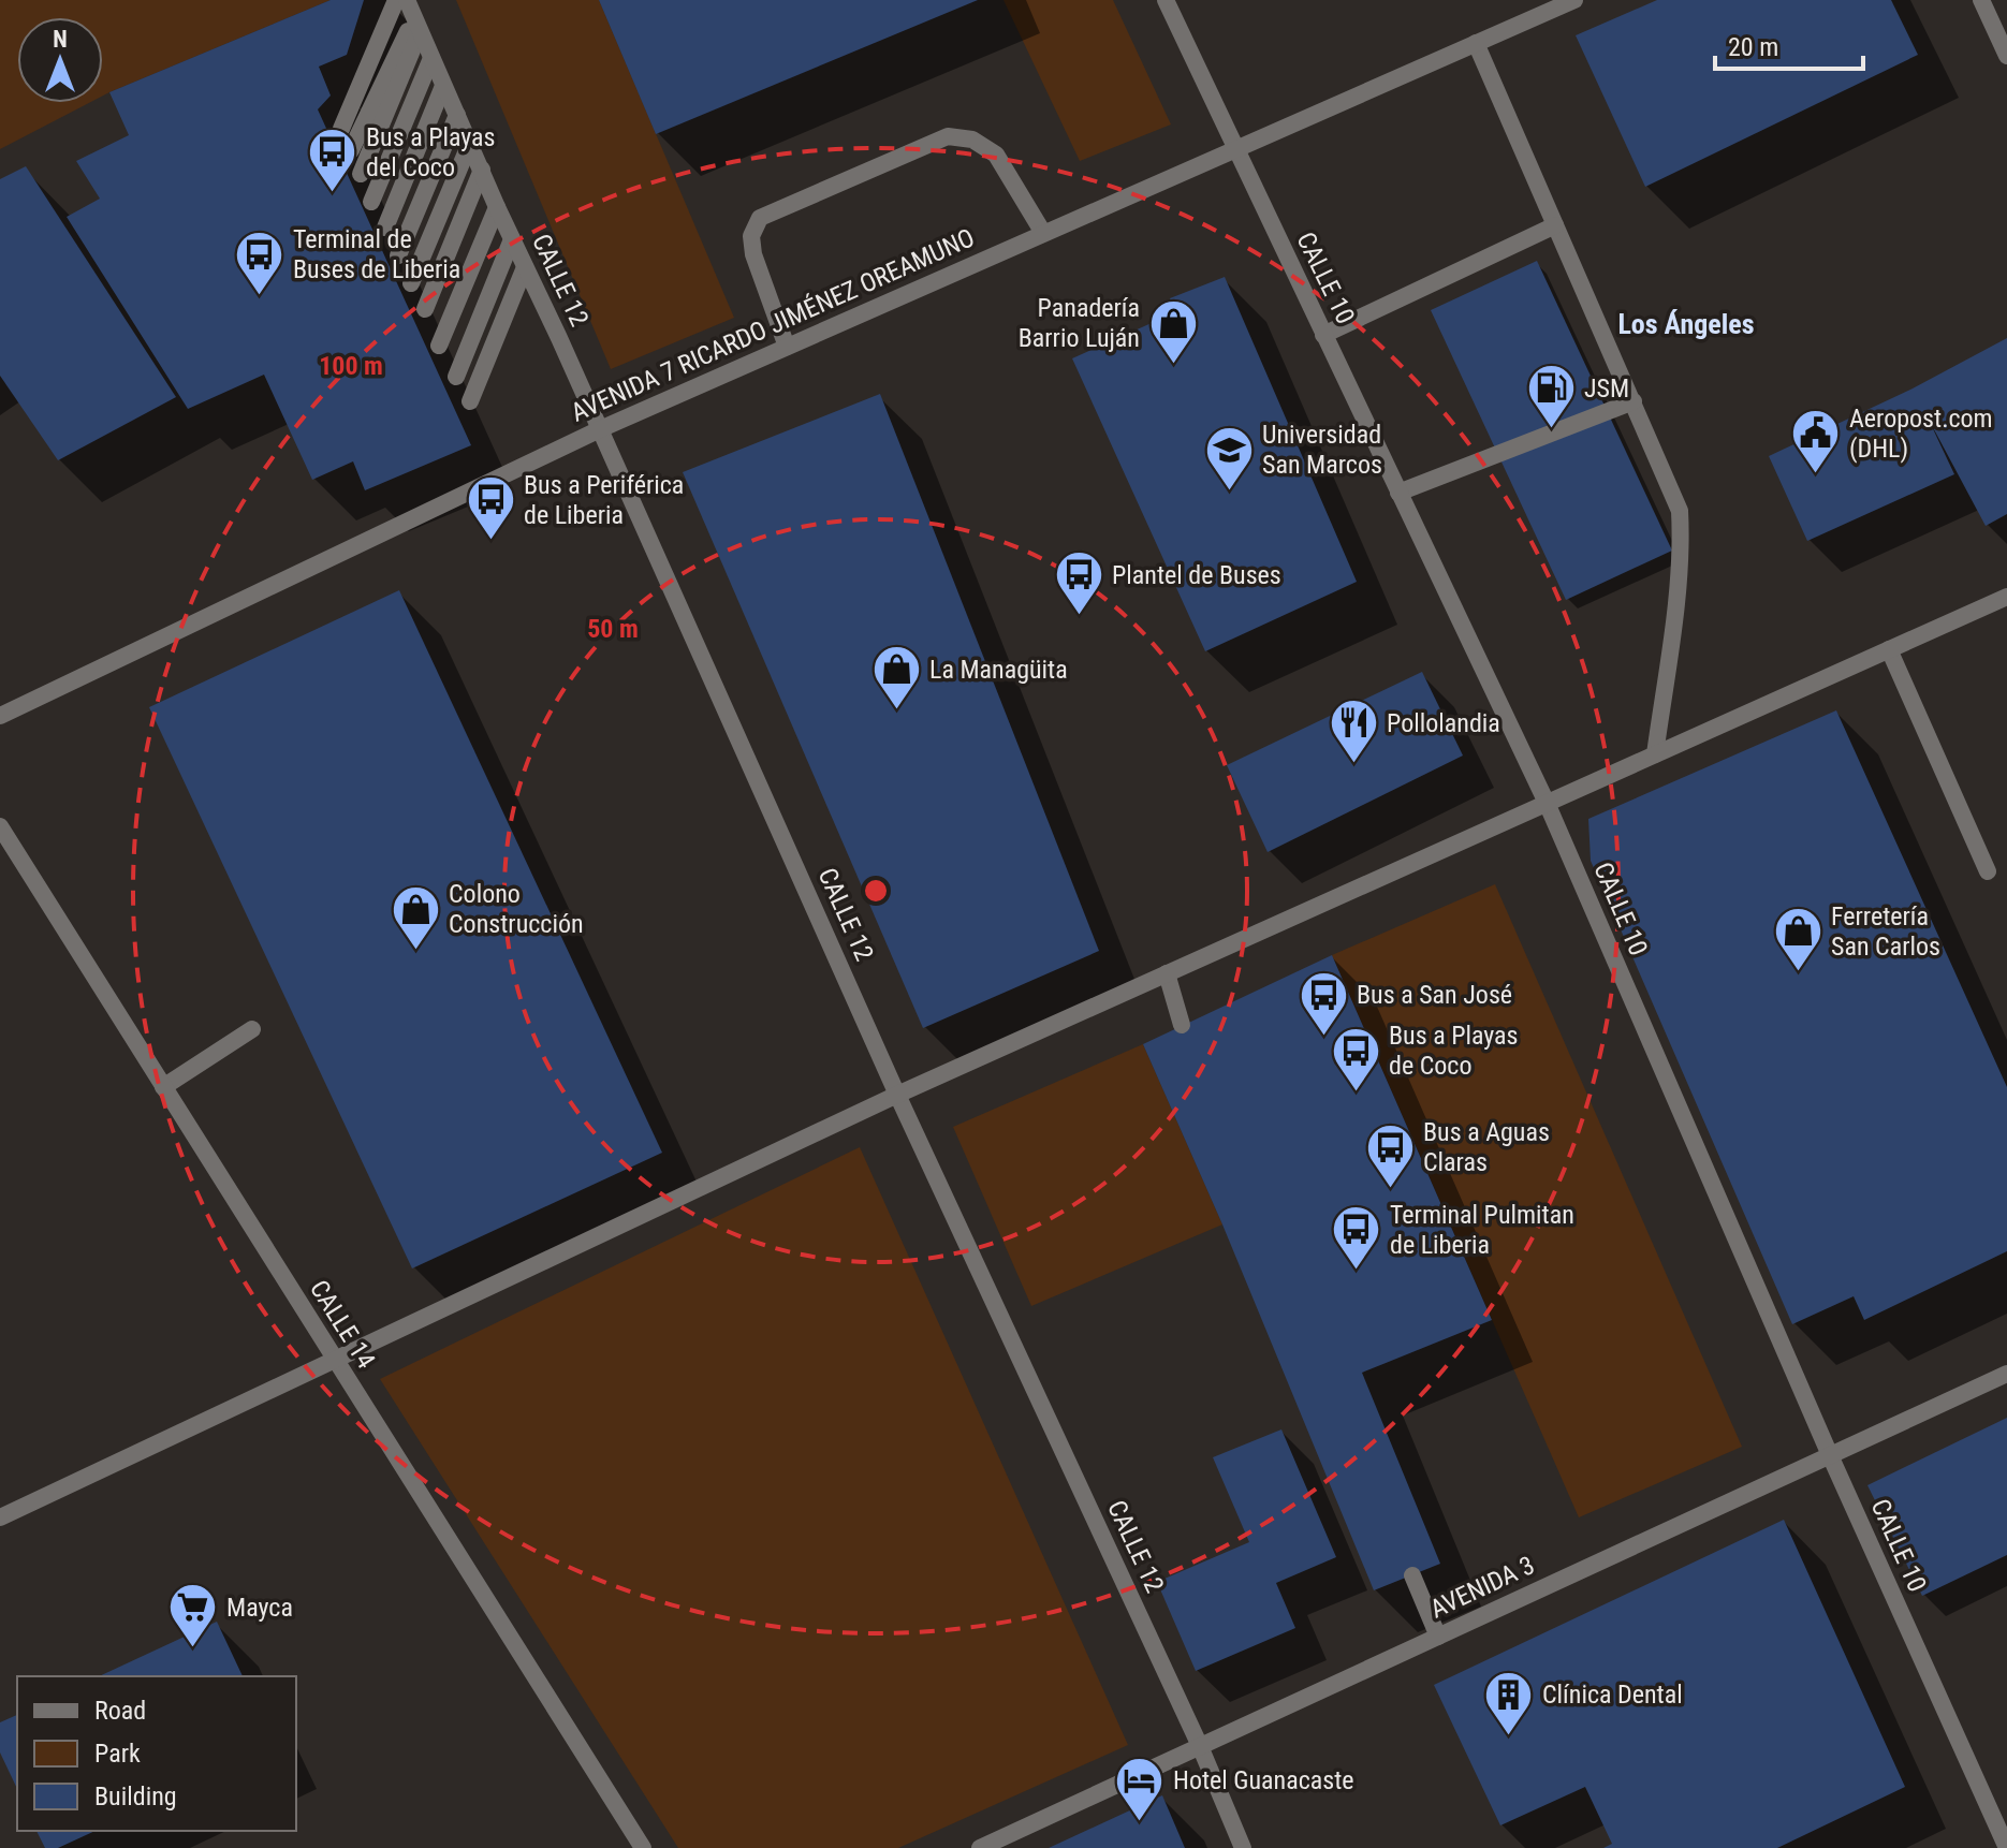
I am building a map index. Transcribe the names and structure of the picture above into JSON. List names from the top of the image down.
{
  "streets": {
    "street": [
      "CALLE 10",
      "CALLE 12",
      "AVENIDA 7 RICARDO JIMÉNEZ OREAMUNO",
      "CALLE 14",
      "AVENIDA 3"
    ]
  },
  "crossings": [
    ["CALLE 10", "AVENIDA 7 RICARDO JIMÉNEZ OREAMUNO"],
    ["CALLE 10", "AVENIDA 3"],
    ["CALLE 12", "AVENIDA 7 RICARDO JIMÉNEZ OREAMUNO"],
    ["CALLE 12", "AVENIDA 3"]
  ],
  "districts": ["Los Ángeles"],
  "places": {
    "bus stop": [
      "Bus a Playas del Coco",
      "Terminal de Buses de Liberia",
      "Bus a Periférica de Liberia",
      "Plantel de Buses",
      "Bus a San José",
      "Bus a Playas de Coco",
      "Bus a Aguas Claras",
      "Terminal Pulmitan de Liberia"
    ],
    "shop": [
      "Panadería Barrio Luján",
      "La Managüita",
      "Colono Construcción",
      "Ferretería San Carlos"
    ],
    "fuel station": ["JSM"],
    "public building": ["Aeropost.com (DHL)"],
    "school or university": ["Universidad San Marcos"],
    "restaurant": ["Pollolandia"],
    "supermarket": ["Mayca"],
    "building": ["Clínica Dental"],
    "hotel": ["Hotel Guanacaste"]
  },
  "legend": ["Road", "Park", "Building"],
  "scale_bar": "20 m",
  "north": "top",
  "rings": ["100 m", "50 m"]
}
